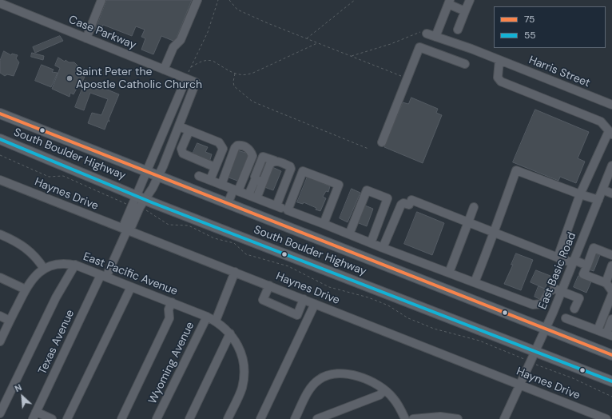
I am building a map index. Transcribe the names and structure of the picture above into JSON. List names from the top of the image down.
{
  "streets": {
    "main road": ["South Boulder Highway"],
    "street": [
      "Case Parkway",
      "Harris Street",
      "Haynes Drive",
      "East Basic Road",
      "East Pacific Avenue",
      "Texas Avenue",
      "Wyoming Avenue"
    ]
  },
  "crossings": [
    ["Case Parkway", "Texas Avenue"],
    ["South Boulder Highway", "East Basic Road"],
    ["South Boulder Highway", "Texas Avenue"],
    ["Haynes Drive", "East Basic Road"],
    ["Haynes Drive", "Texas Avenue"],
    ["East Pacific Avenue", "Texas Avenue"],
    ["East Pacific Avenue", "Wyoming Avenue"]
  ],
  "places": ["Saint Peter the Apostle Catholic Church"],
  "lines": ["transit line 75", "transit line 55"],
  "legend": ["75", "55"],
  "north": "top left"
}
